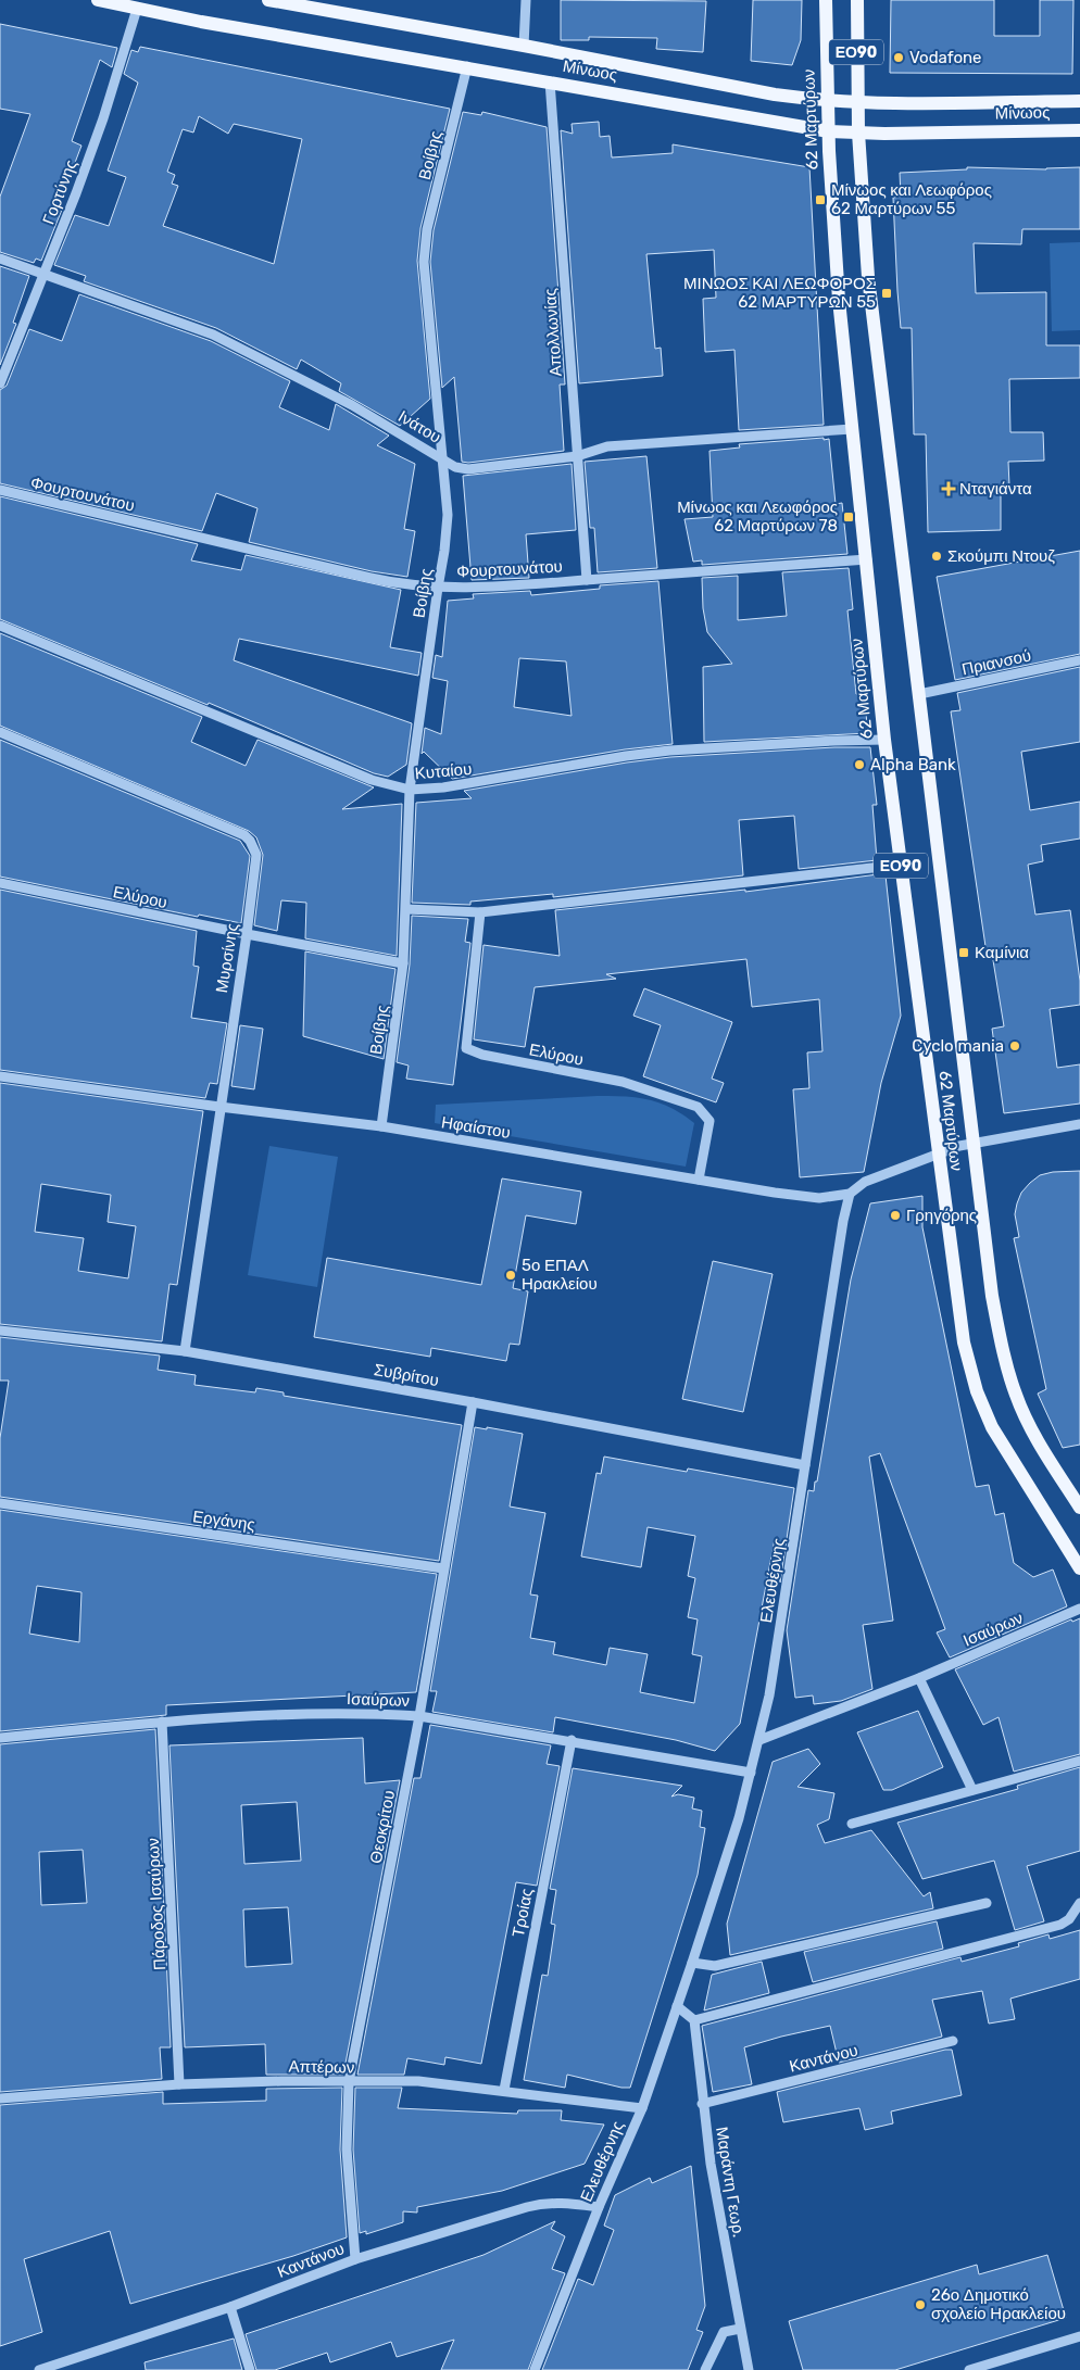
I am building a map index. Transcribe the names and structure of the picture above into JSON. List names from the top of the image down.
{
  "streets": {
    "main road": ["ΕΟ90", "Μίνωος", "62 Μαρτύρων"],
    "street": [
      "Βοίβης",
      "Γορτύνης",
      "Απολλωνίας",
      "Ινάτου",
      "Φουρτουνάτου",
      "Πριανσού",
      "Κυταίου",
      "Ελύρου",
      "Μυρσίνης",
      "Ηφαίστου",
      "Συβρίτου",
      "Εργάνης",
      "Ελευθέρνης",
      "Ισαύρων",
      "Θεοκρίτου",
      "Πάροδος Ισαύρων",
      "Τροίας",
      "Καντάνου",
      "Απτέρων",
      "Μαράντη Γεωρ."
    ]
  },
  "crossings": [
    ["Μίνωος", "62 Μαρτύρων"],
    ["Μίνωος", "Βοίβης"],
    ["Μίνωος", "Γορτύνης"],
    ["Μίνωος", "Απολλωνίας"],
    ["62 Μαρτύρων", "Ινάτου"],
    ["62 Μαρτύρων", "Φουρτουνάτου"],
    ["62 Μαρτύρων", "Πριανσού"],
    ["62 Μαρτύρων", "Κυταίου"],
    ["62 Μαρτύρων", "Ηφαίστου"],
    ["Βοίβης", "Ινάτου"],
    ["Βοίβης", "Φουρτουνάτου"],
    ["Βοίβης", "Κυταίου"],
    ["Βοίβης", "Ελύρου"],
    ["Βοίβης", "Ηφαίστου"],
    ["Γορτύνης", "Ινάτου"],
    ["Απολλωνίας", "Ινάτου"],
    ["Απολλωνίας", "Φουρτουνάτου"],
    ["Ελύρου", "Μυρσίνης"],
    ["Ελύρου", "Ηφαίστου"],
    ["Μυρσίνης", "Ηφαίστου"],
    ["Μυρσίνης", "Συβρίτου"],
    ["Ηφαίστου", "Ελευθέρνης"],
    ["Συβρίτου", "Ελευθέρνης"],
    ["Συβρίτου", "Θεοκρίτου"],
    ["Εργάνης", "Θεοκρίτου"],
    ["Ελευθέρνης", "Ισαύρων"],
    ["Ελευθέρνης", "Καντάνου"],
    ["Ελευθέρνης", "Απτέρων"],
    ["Ισαύρων", "Θεοκρίτου"],
    ["Ισαύρων", "Πάροδος Ισαύρων"],
    ["Ισαύρων", "Τροίας"],
    ["Θεοκρίτου", "Καντάνου"],
    ["Θεοκρίτου", "Απτέρων"],
    ["Πάροδος Ισαύρων", "Απτέρων"],
    ["Τροίας", "Απτέρων"],
    ["Καντάνου", "Μαράντη Γεωρ."]
  ],
  "places": {
    "other": [
      "Vodafone",
      "Σκούμπι Ντουζ",
      "Alpha Bank",
      "Cyclo mania",
      "Γρηγόρης",
      "5ο ΕΠΑΛ Ηρακλείου",
      "26ο Δημοτικό σχολείο Ηρακλείου"
    ],
    "transit": [
      "Μίνωος και Λεωφόρος 62 Μαρτύρων 55",
      "ΜΙΝΩΟΣ ΚΑΙ ΛΕΩΦΟΡΟΣ 62 ΜΑΡΤΥΡΩΝ 55",
      "Μίνωος και Λεωφόρος 62 Μαρτύρων 78",
      "Καμίνια"
    ],
    "health": ["Νταγιάντα"]
  }
}
